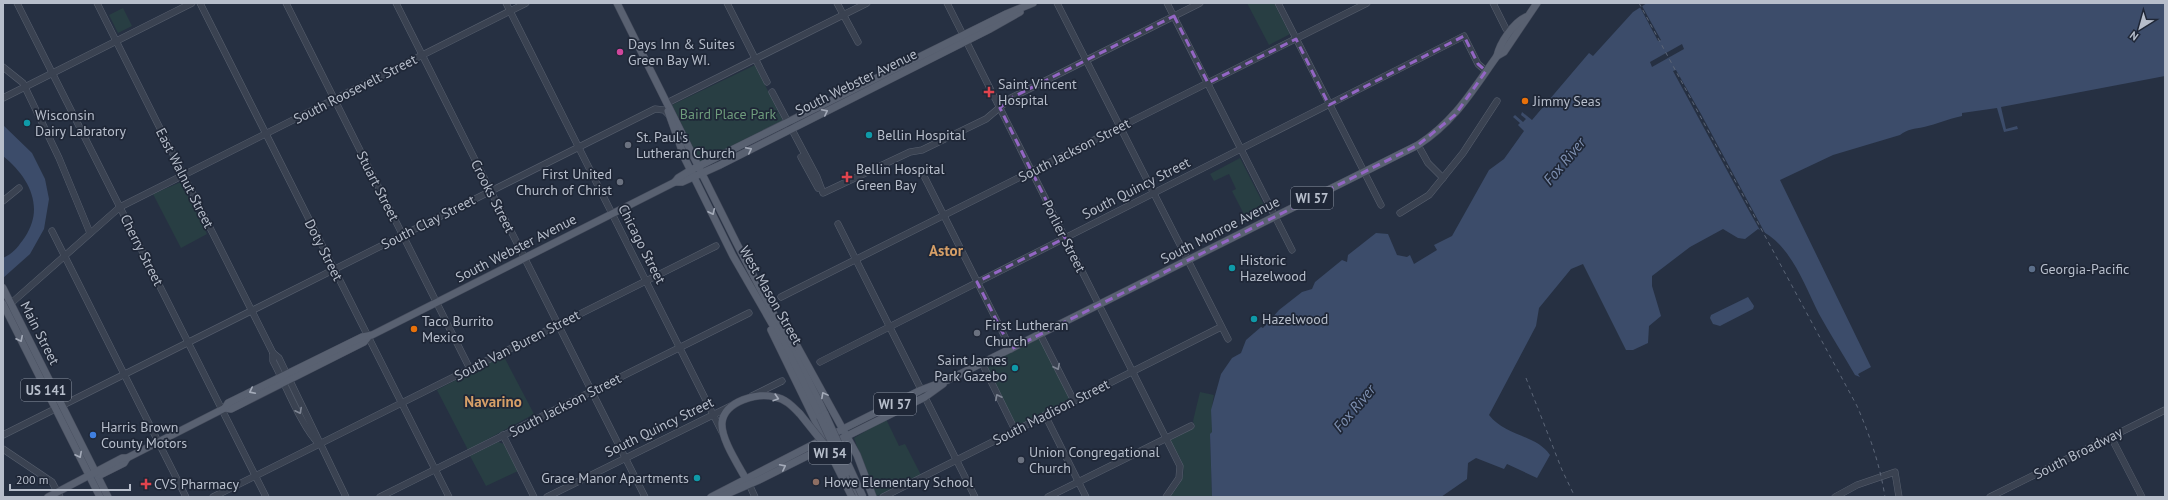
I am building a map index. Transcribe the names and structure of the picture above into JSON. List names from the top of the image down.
{
  "streets": {
    "main road": [
      "South Webster Avenue",
      "South Quincy Street",
      "WI 57",
      "South Monroe Avenue",
      "Chicago Street",
      "West Mason Street",
      "Main Street",
      "US 141",
      "WI 54"
    ],
    "street": [
      "South Roosevelt Street",
      "South Jackson Street",
      "East Walnut Street",
      "Stuart Street",
      "Crooks Street",
      "South Clay Street",
      "Porlier Street",
      "Cherry Street",
      "Doty Street",
      "South Van Buren Street",
      "South Madison Street",
      "South Broadway"
    ]
  },
  "crossings": [
    ["South Webster Avenue", "East Walnut Street"],
    ["South Webster Avenue", "Stuart Street"],
    ["South Webster Avenue", "Crooks Street"],
    ["South Webster Avenue", "Porlier Street"],
    ["South Webster Avenue", "Chicago Street"],
    ["South Webster Avenue", "Cherry Street"],
    ["South Webster Avenue", "Doty Street"],
    ["South Webster Avenue", "West Mason Street"],
    ["South Webster Avenue", "Main Street"],
    ["South Roosevelt Street", "East Walnut Street"],
    ["South Roosevelt Street", "Stuart Street"],
    ["South Roosevelt Street", "Crooks Street"],
    ["South Roosevelt Street", "Chicago Street"],
    ["South Roosevelt Street", "Cherry Street"],
    ["South Roosevelt Street", "Doty Street"],
    ["South Roosevelt Street", "Main Street"],
    ["South Jackson Street", "Crooks Street"],
    ["South Jackson Street", "Porlier Street"],
    ["South Jackson Street", "Chicago Street"],
    ["South Jackson Street", "Doty Street"],
    ["East Walnut Street", "South Clay Street"],
    ["East Walnut Street", "South Van Buren Street"],
    ["Stuart Street", "South Clay Street"],
    ["Stuart Street", "South Van Buren Street"],
    ["South Quincy Street", "Crooks Street"],
    ["South Quincy Street", "South Monroe Avenue"],
    ["South Quincy Street", "Porlier Street"],
    ["South Quincy Street", "Chicago Street"],
    ["South Quincy Street", "WI 54"],
    ["Crooks Street", "South Clay Street"],
    ["Crooks Street", "South Van Buren Street"],
    ["South Clay Street", "Chicago Street"],
    ["South Clay Street", "Cherry Street"],
    ["South Clay Street", "Doty Street"],
    ["South Clay Street", "West Mason Street"],
    ["South Clay Street", "Main Street"],
    ["South Monroe Avenue", "Porlier Street"],
    ["South Monroe Avenue", "Chicago Street"],
    ["South Monroe Avenue", "WI 54"],
    ["Porlier Street", "South Madison Street"],
    ["Chicago Street", "South Van Buren Street"],
    ["Cherry Street", "South Van Buren Street"],
    ["Doty Street", "South Van Buren Street"]
  ],
  "districts": ["Astor", "Navarino"],
  "water": ["Fox River"],
  "parks": ["Baird Place Park"],
  "places": {
    "other": [
      "Days Inn & Suites Green Bay WI.",
      "Jimmy Seas",
      "Wisconsin Dairy Labratory",
      "Bellin Hospital",
      "St. Paul's Lutheran Church",
      "First United Church of Christ",
      "Historic Hazelwood",
      "Georgia-Pacific",
      "Hazelwood",
      "Taco Burrito Mexico",
      "First Lutheran Church",
      "Saint James Park Gazebo",
      "Harris Brown County Motors",
      "Union Congregational Church",
      "Grace Manor Apartments",
      "Howe Elementary School"
    ],
    "health": ["Saint Vincent Hospital", "Bellin Hospital Green Bay", "CVS Pharmacy"]
  },
  "scale_bar": "200 m",
  "north": "bottom left"
}
